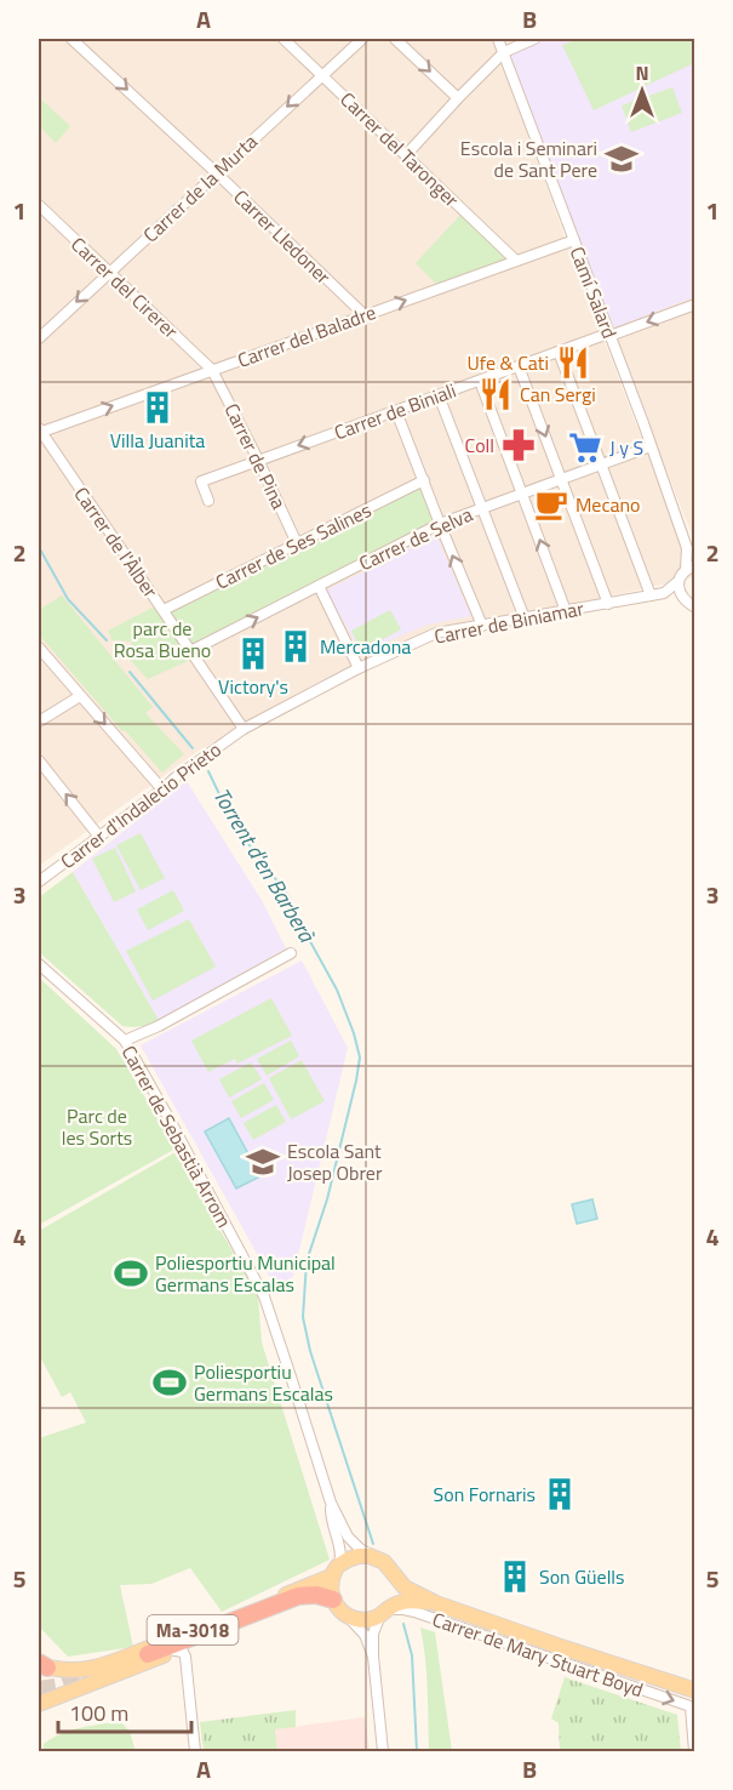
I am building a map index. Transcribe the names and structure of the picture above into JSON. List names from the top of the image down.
{
  "streets": {
    "main road": ["Ma-3018"],
    "street": [
      "Carrer del Taronger",
      "Carrer de la Murta",
      "Carrer Lledoner",
      "Carrer del Cirerer",
      "Camí Salard",
      "Carrer del Baladre",
      "Carrer de Biniali",
      "Carrer de Pina",
      "Carrer de Selva",
      "Carrer de l'Àlber",
      "Carrer de Ses Salines",
      "Carrer de Biniamar",
      "Carrer d'Indalecio Prieto",
      "Carrer de Sebastià Arrom",
      "Carrer de Mary Stuart Boyd"
    ]
  },
  "crossings": [
    ["Carrer del Taronger", "Carrer de la Murta"],
    ["Carrer del Taronger", "Carrer del Baladre"],
    ["Carrer de la Murta", "Carrer Lledoner"],
    ["Carrer de la Murta", "Carrer del Cirerer"],
    ["Carrer Lledoner", "Carrer del Baladre"],
    ["Carrer del Cirerer", "Carrer del Baladre"],
    ["Carrer del Cirerer", "Carrer de Pina"],
    ["Camí Salard", "Carrer del Baladre"],
    ["Camí Salard", "Carrer de Biniali"],
    ["Camí Salard", "Carrer de Selva"],
    ["Carrer del Baladre", "Carrer de Pina"],
    ["Carrer del Baladre", "Carrer de l'Àlber"],
    ["Carrer de Biniali", "Carrer de Pina"],
    ["Carrer de Pina", "Carrer de Ses Salines"],
    ["Carrer de Selva", "Carrer de l'Àlber"],
    ["Carrer de l'Àlber", "Carrer de Ses Salines"],
    ["Carrer de l'Àlber", "Carrer de Biniamar"],
    ["Carrer de l'Àlber", "Carrer d'Indalecio Prieto"],
    ["Carrer de Biniamar", "Carrer d'Indalecio Prieto"],
    ["Carrer de Sebastià Arrom", "Ma-3018"],
    ["Carrer de Sebastià Arrom", "Carrer de Mary Stuart Boyd"],
    ["Ma-3018", "Carrer de Mary Stuart Boyd"]
  ],
  "one_way": [
    "Carrer de la Murta",
    "Carrer Lledoner",
    "Carrer del Baladre",
    "Carrer de Biniali",
    "Carrer de Mary Stuart Boyd"
  ],
  "water": ["Torrent d'en Barberà"],
  "parks": ["parc de Rosa Bueno", "Parc de les Sorts"],
  "places": {
    "school or university": ["Escola i Seminari de Sant Pere", "Escola Sant Josep Obrer"],
    "restaurant": ["Ufe & Cati", "Can Sergi"],
    "building": [
      "Villa Juanita",
      "Mercadona",
      "Victory's",
      "Son Fornaris",
      "Son Güells"
    ],
    "pharmacy": ["Coll"],
    "supermarket": ["J y S"],
    "cafe": ["Mecano"],
    "sports": ["Poliesportiu Municipal Germans Escalas", "Poliesportiu Germans Escalas"]
  },
  "scale_bar": "100 m",
  "north": "top",
  "grid": {
    "columns": ["A", "B"],
    "rows": [
      "1",
      "2",
      "3",
      "4",
      "5"
    ]
  }
}
